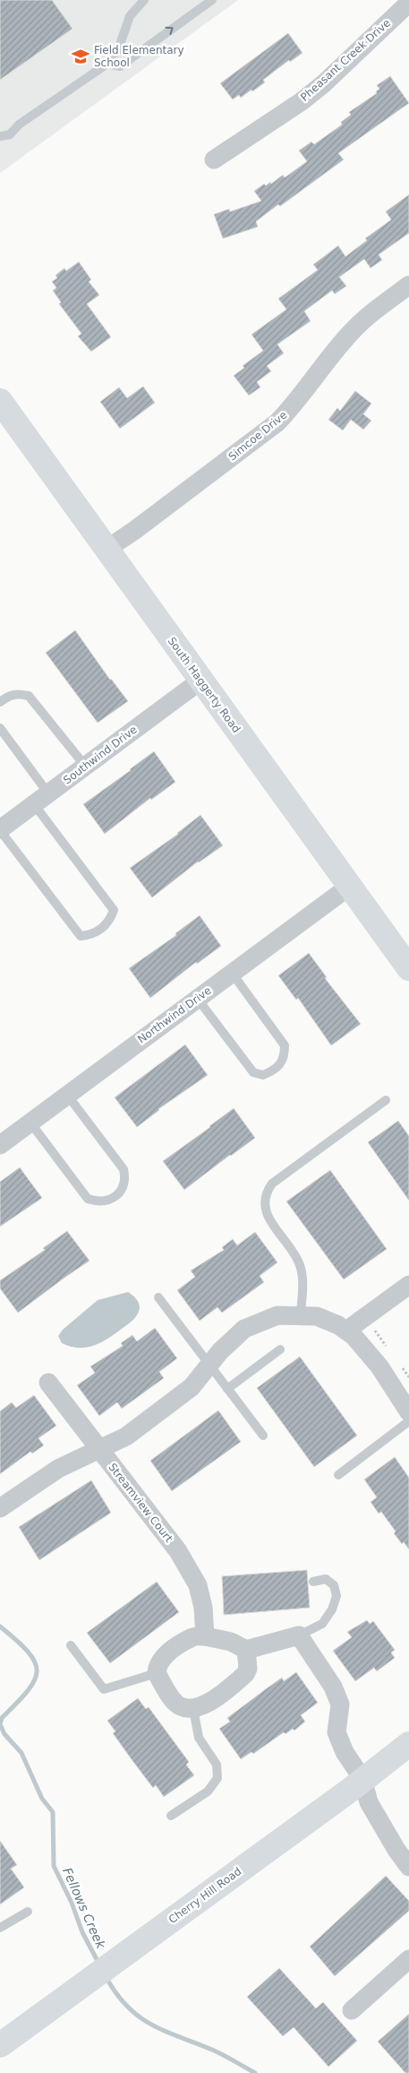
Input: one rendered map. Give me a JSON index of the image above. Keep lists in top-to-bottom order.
{
  "streets": {
    "main road": ["South Haggerty Road", "Cherry Hill Road"],
    "street": [
      "Pheasant Creek Drive",
      "Simcoe Drive",
      "Southwind Drive",
      "Northwind Drive",
      "Streamview Court"
    ]
  },
  "crossings": [
    ["Simcoe Drive", "South Haggerty Road"],
    ["South Haggerty Road", "Southwind Drive"],
    ["South Haggerty Road", "Northwind Drive"]
  ],
  "water": ["Fellows Creek"],
  "places": {
    "school or university": ["Field Elementary School"]
  }
}
